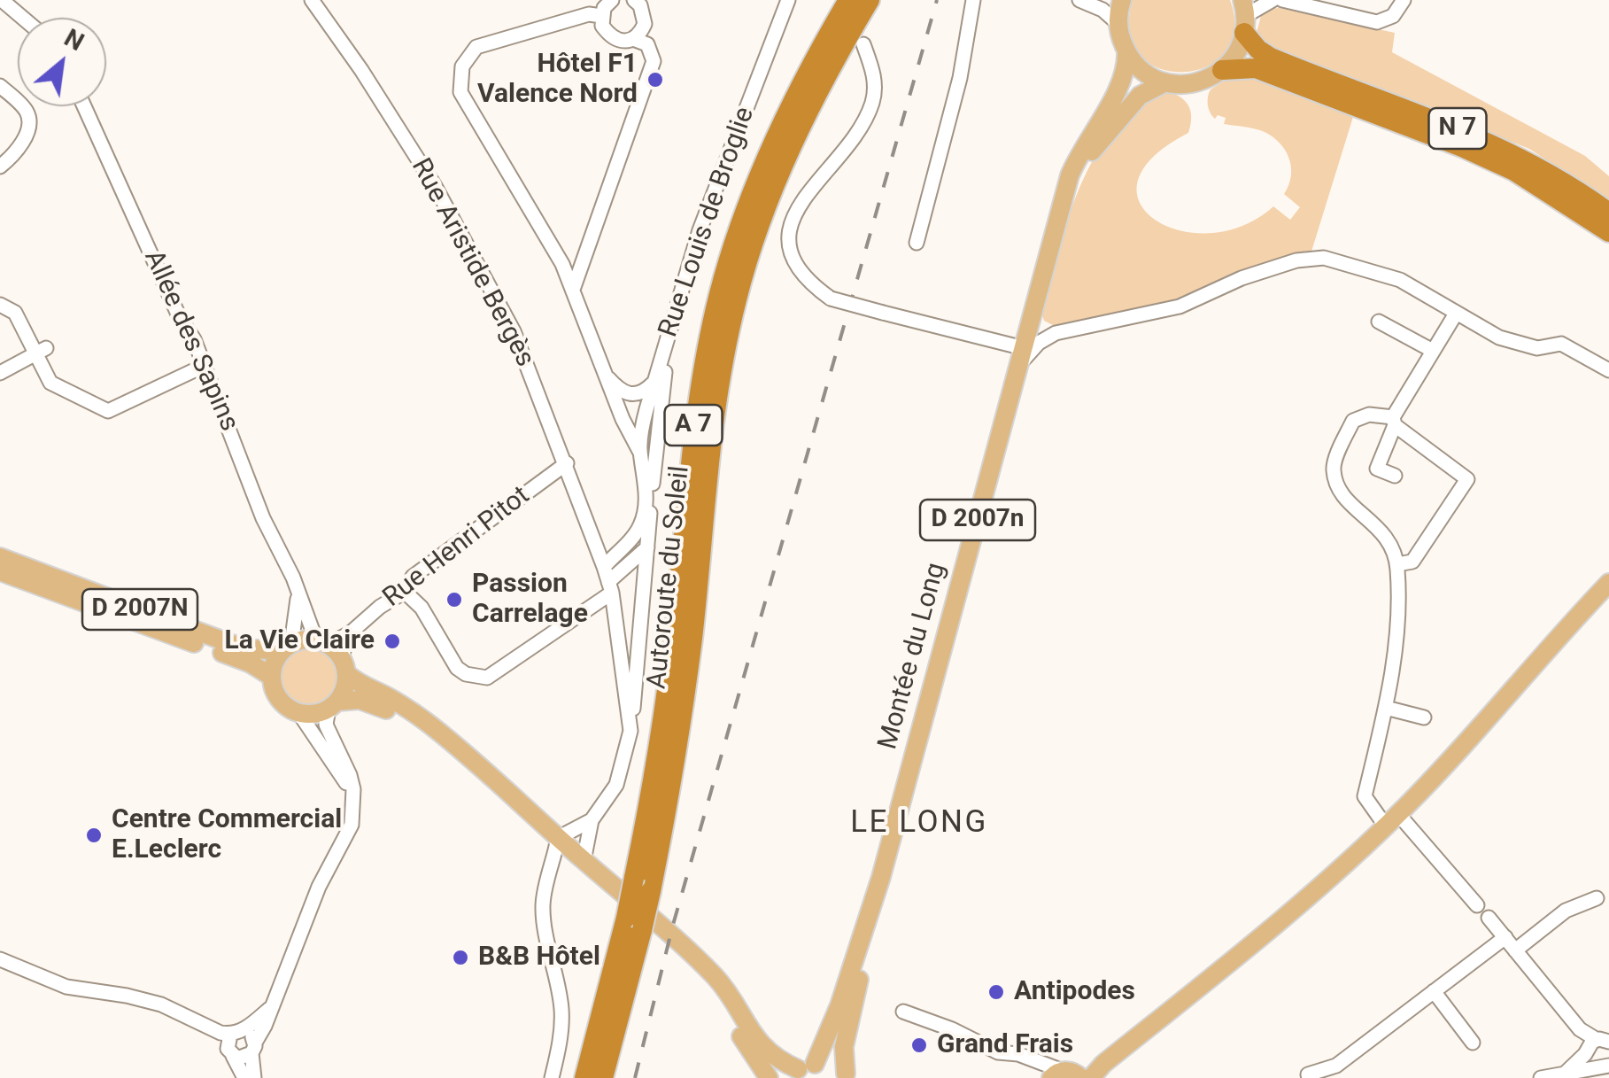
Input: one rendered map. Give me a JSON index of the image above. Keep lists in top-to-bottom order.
{
  "streets": {
    "highway": ["N 7", "A 7", "Autoroute du Soleil"],
    "main road": ["D 2007n", "D 2007N", "Montée du Long"],
    "street": [
      "Rue Louis de Broglie",
      "Rue Aristide Bergès",
      "Allée des Sapins",
      "Rue Henri Pitot"
    ]
  },
  "crossings": [
    ["Rue Aristide Bergès", "Rue Henri Pitot"],
    ["Allée des Sapins", "Rue Henri Pitot"],
    ["Allée des Sapins", "D 2007N"],
    ["Rue Henri Pitot", "D 2007N"]
  ],
  "districts": ["LE LONG"],
  "places": [
    "Hôtel F1 Valence Nord",
    "Passion Carrelage",
    "La Vie Claire",
    "Centre Commercial E.Leclerc",
    "B&B Hôtel",
    "Antipodes",
    "Grand Frais"
  ],
  "north": "top right"
}
